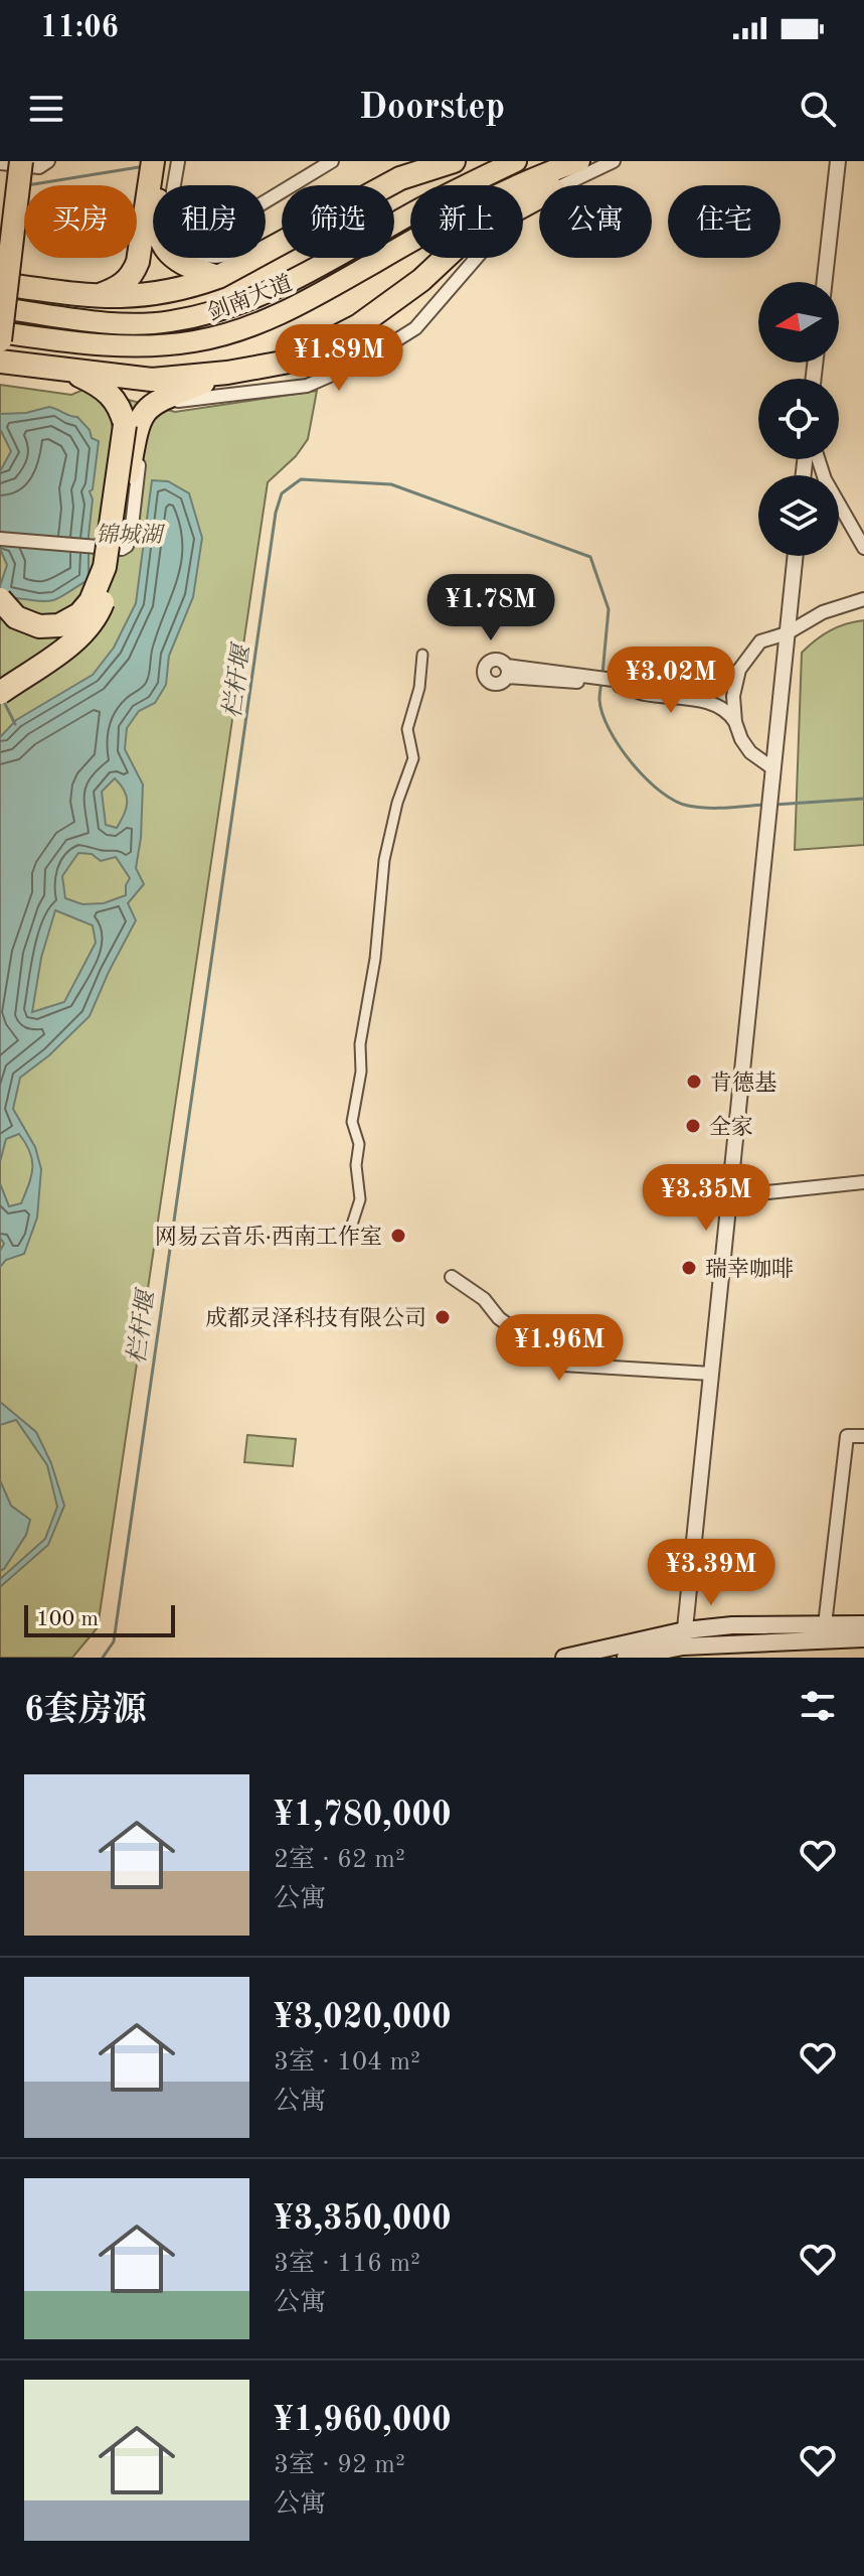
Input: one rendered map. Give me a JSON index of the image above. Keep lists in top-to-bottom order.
{
  "streets": {
    "highway": ["剑南大道"]
  },
  "water": ["栏杆堰"],
  "parks": ["锦城湖"],
  "places": [
    "肯德基",
    "全家",
    "网易云音乐·西南工作室",
    "瑞幸咖啡",
    "成都灵泽科技有限公司"
  ],
  "scale_bar": "100 m",
  "north": "left",
  "page": {
    "status": "11:06",
    "header": "Doorstep",
    "chip": [
      "买房",
      "租房",
      "筛选",
      "新上",
      "公寓",
      "住宅"
    ],
    "price": [
      "¥1.89M",
      "¥1.78M",
      "¥3.02M",
      "¥3.35M",
      "¥1.96M",
      "¥3.39M"
    ],
    "scale": "100 m",
    "heading": "6套房源",
    "list": [
      {
        "name": "¥1,780,000",
        "note": "2室 · 62 m² · 公寓"
      },
      {
        "name": "¥3,020,000",
        "note": "3室 · 104 m² · 公寓"
      },
      {
        "name": "¥3,350,000",
        "note": "3室 · 116 m² · 公寓"
      },
      {
        "name": "¥1,960,000",
        "note": "3室 · 92 m² · 公寓"
      }
    ]
  }
}
